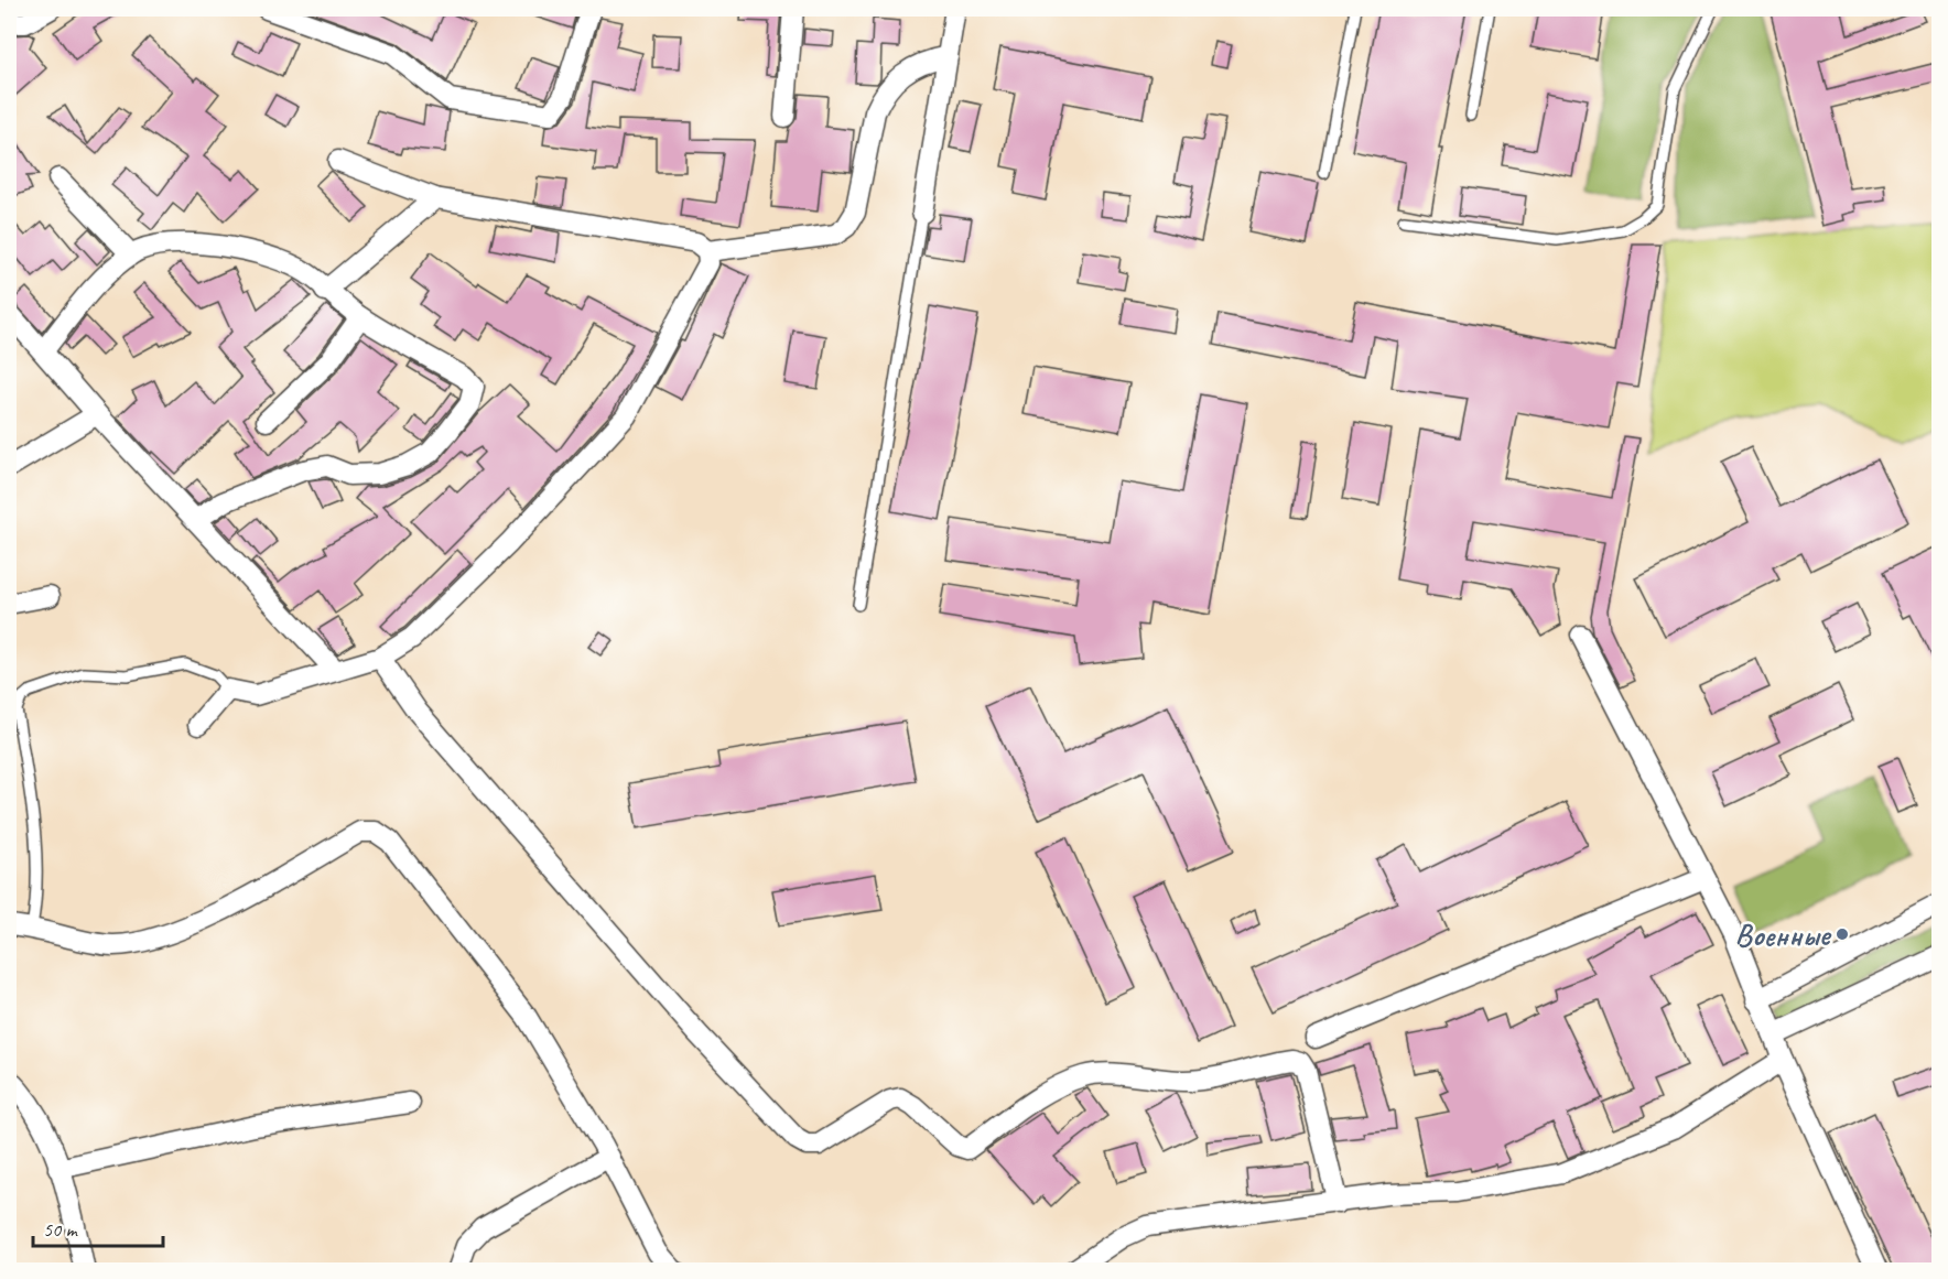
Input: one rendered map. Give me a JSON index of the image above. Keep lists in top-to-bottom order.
{
  "places": ["Военные"],
  "scale_bar": "50 m"
}
